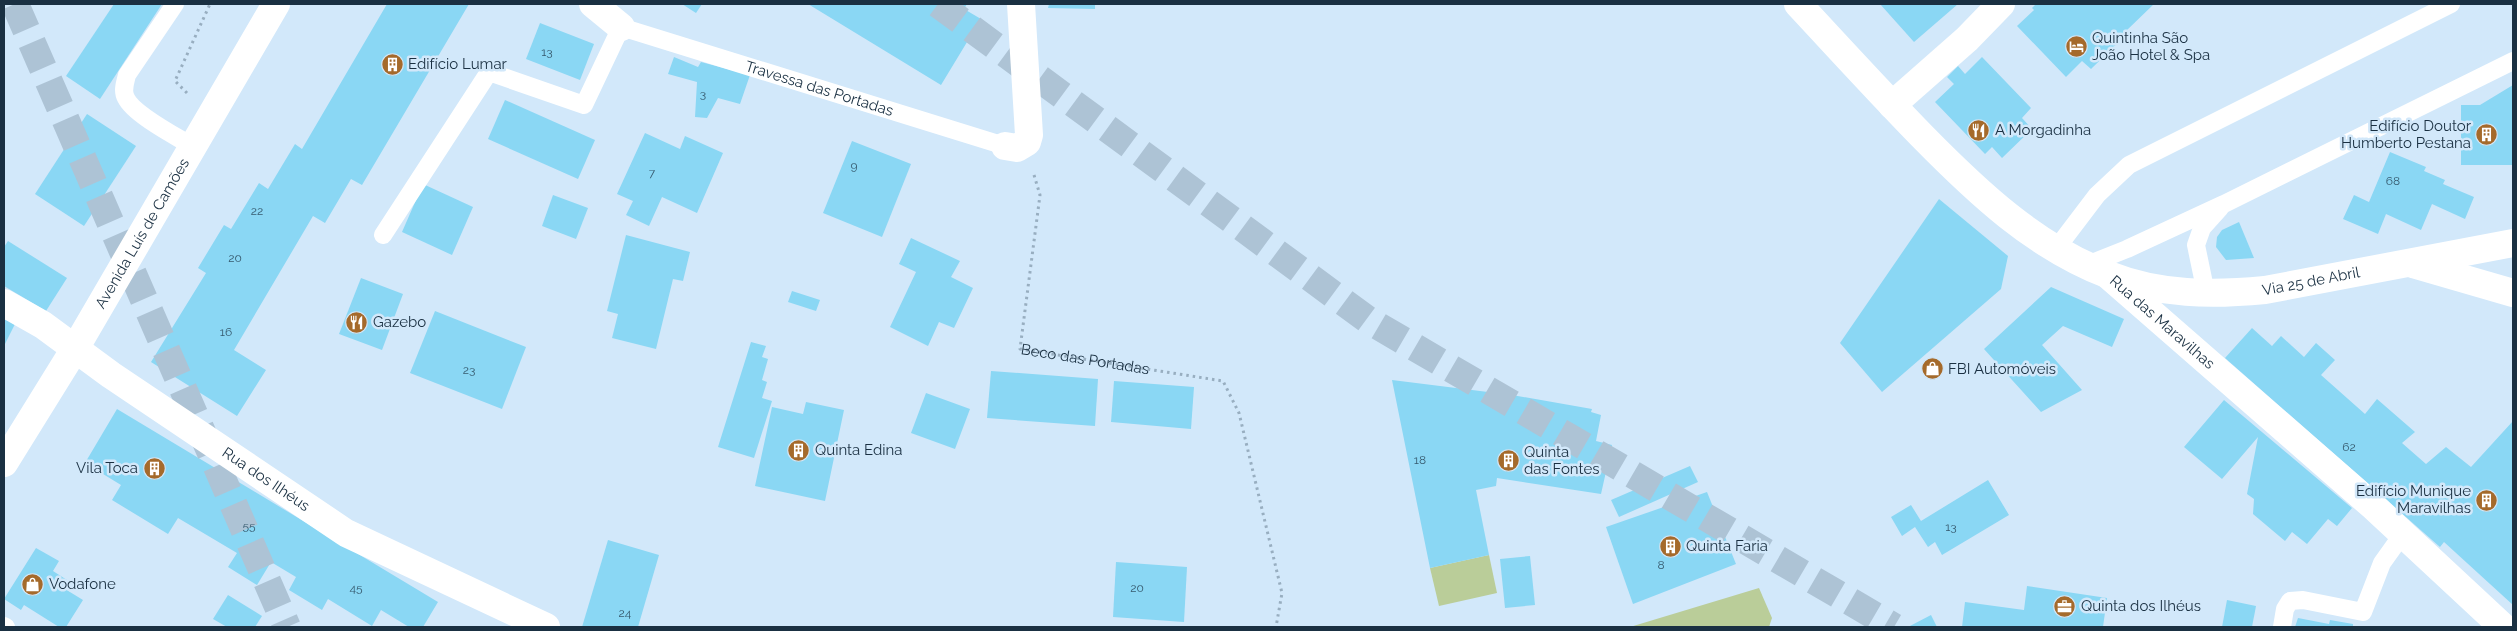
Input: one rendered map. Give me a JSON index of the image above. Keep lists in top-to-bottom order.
{
  "streets": {
    "street": [
      "Travessa das Portadas",
      "Avenida Luís de Camões",
      "Via 25 de Abril",
      "Rua das Maravilhas",
      "Rua dos Ilhéus"
    ],
    "path": ["Beco das Portadas"]
  },
  "crossings": [
    ["Travessa das Portadas", "Beco das Portadas"],
    ["Avenida Luís de Camões", "Rua dos Ilhéus"],
    ["Via 25 de Abril", "Rua das Maravilhas"]
  ],
  "places": {
    "hotel": ["Quintinha São João Hotel & Spa"],
    "building": [
      "Edifício Lumar",
      "Edifício Doutor Humberto Pestana",
      "Quinta Edina",
      "Quinta das Fontes",
      "Vila Toca",
      "Edifício Munique Maravilhas",
      "Quinta Faria"
    ],
    "restaurant": ["A Morgadinha", "Gazebo"],
    "shop": ["FBI Automóveis", "Vodafone"],
    "office": ["Quinta dos Ilhéus"]
  },
  "house_numbers": [
    "13",
    "3",
    "9",
    "7",
    "68",
    "22",
    "20",
    "16",
    "23",
    "62",
    "18",
    "55",
    "13",
    "8",
    "45",
    "20",
    "24"
  ]
}
